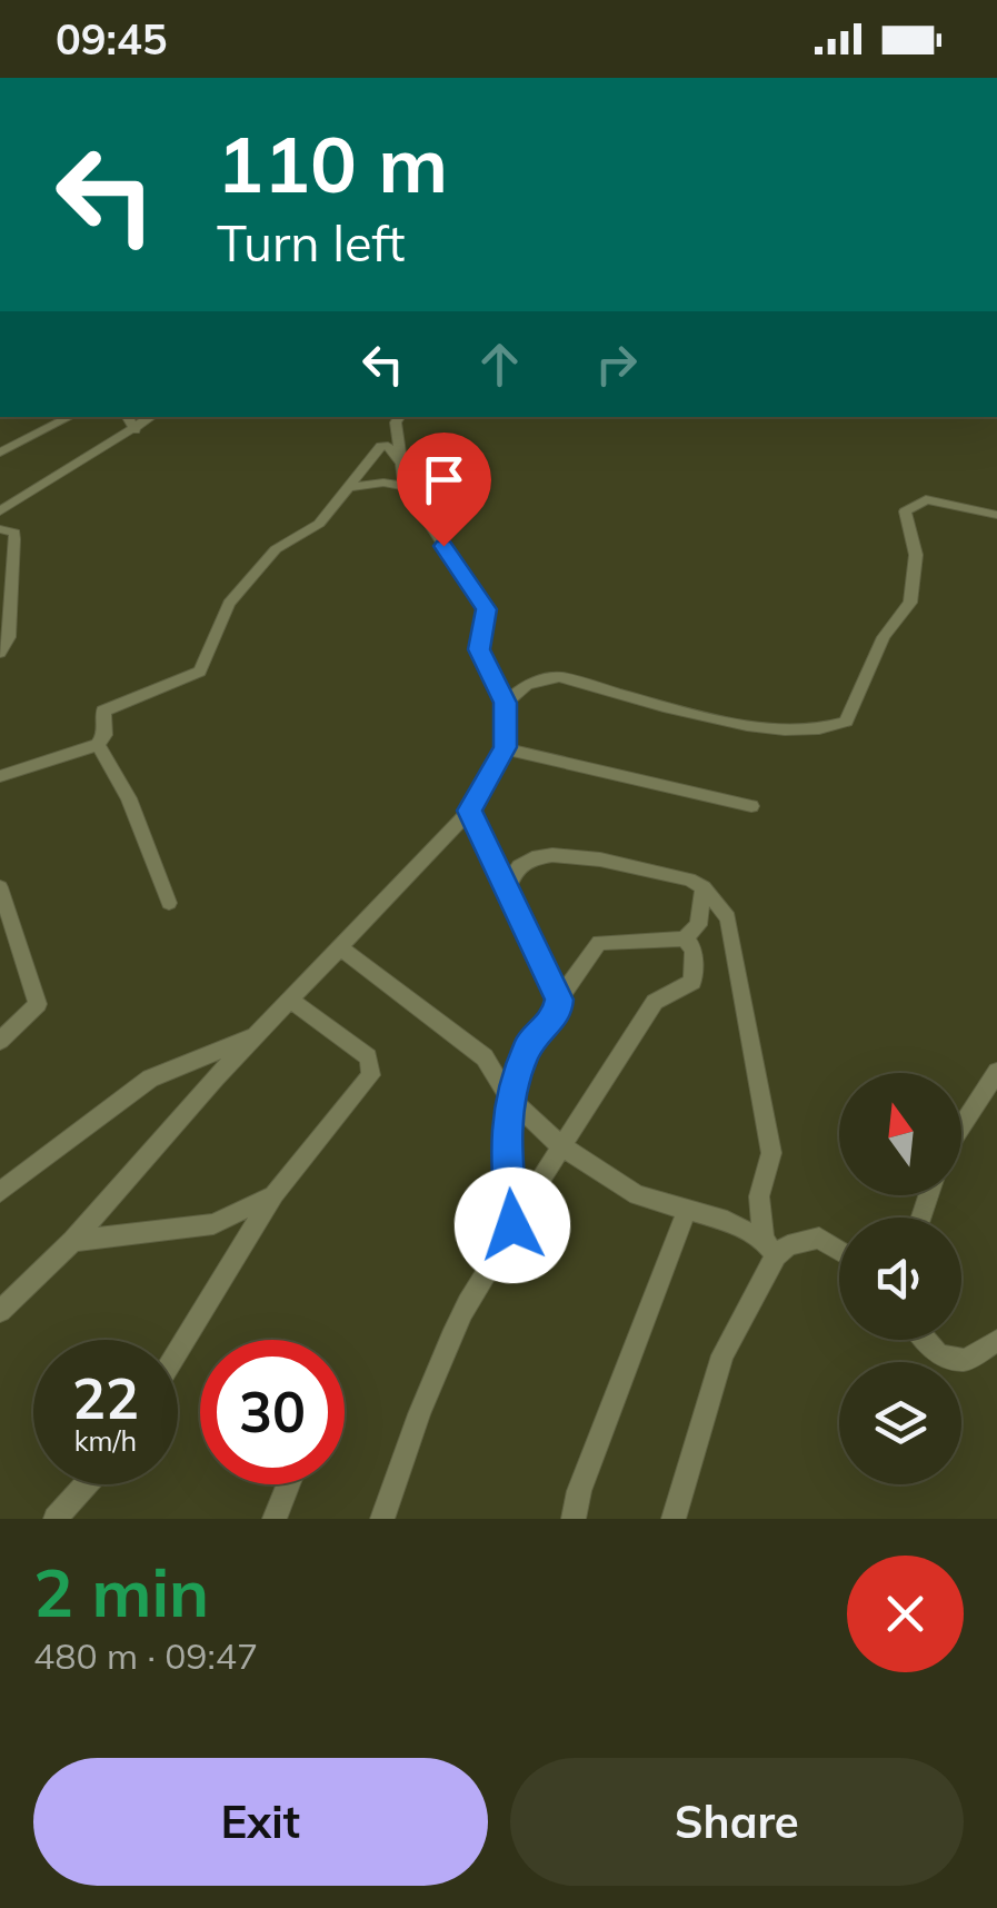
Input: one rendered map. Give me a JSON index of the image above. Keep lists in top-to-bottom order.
{
  "north": "top",
  "page": {
    "status": "09:45",
    "turn": ["110 m", "Turn left"],
    "speed": "22 km/h",
    "limit": "30",
    "heading": ["2 min", "480 m · 09:47"],
    "buttons": ["Exit", "Share"]
  }
}
